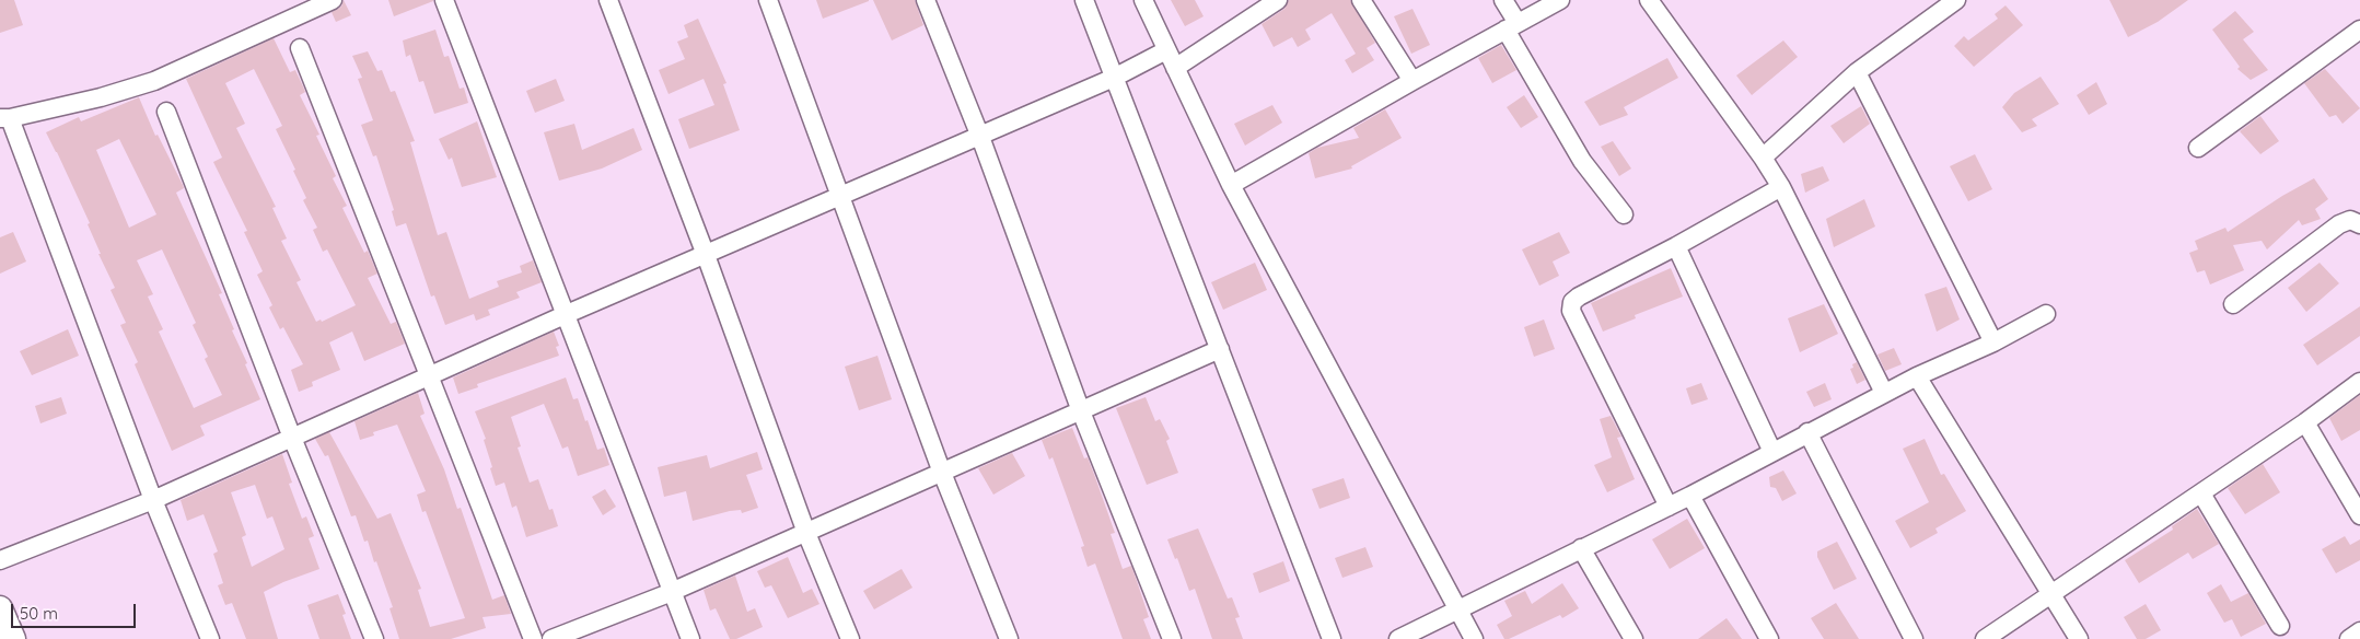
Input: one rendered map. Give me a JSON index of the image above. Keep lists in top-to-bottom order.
{
  "scale_bar": "50 m"
}
